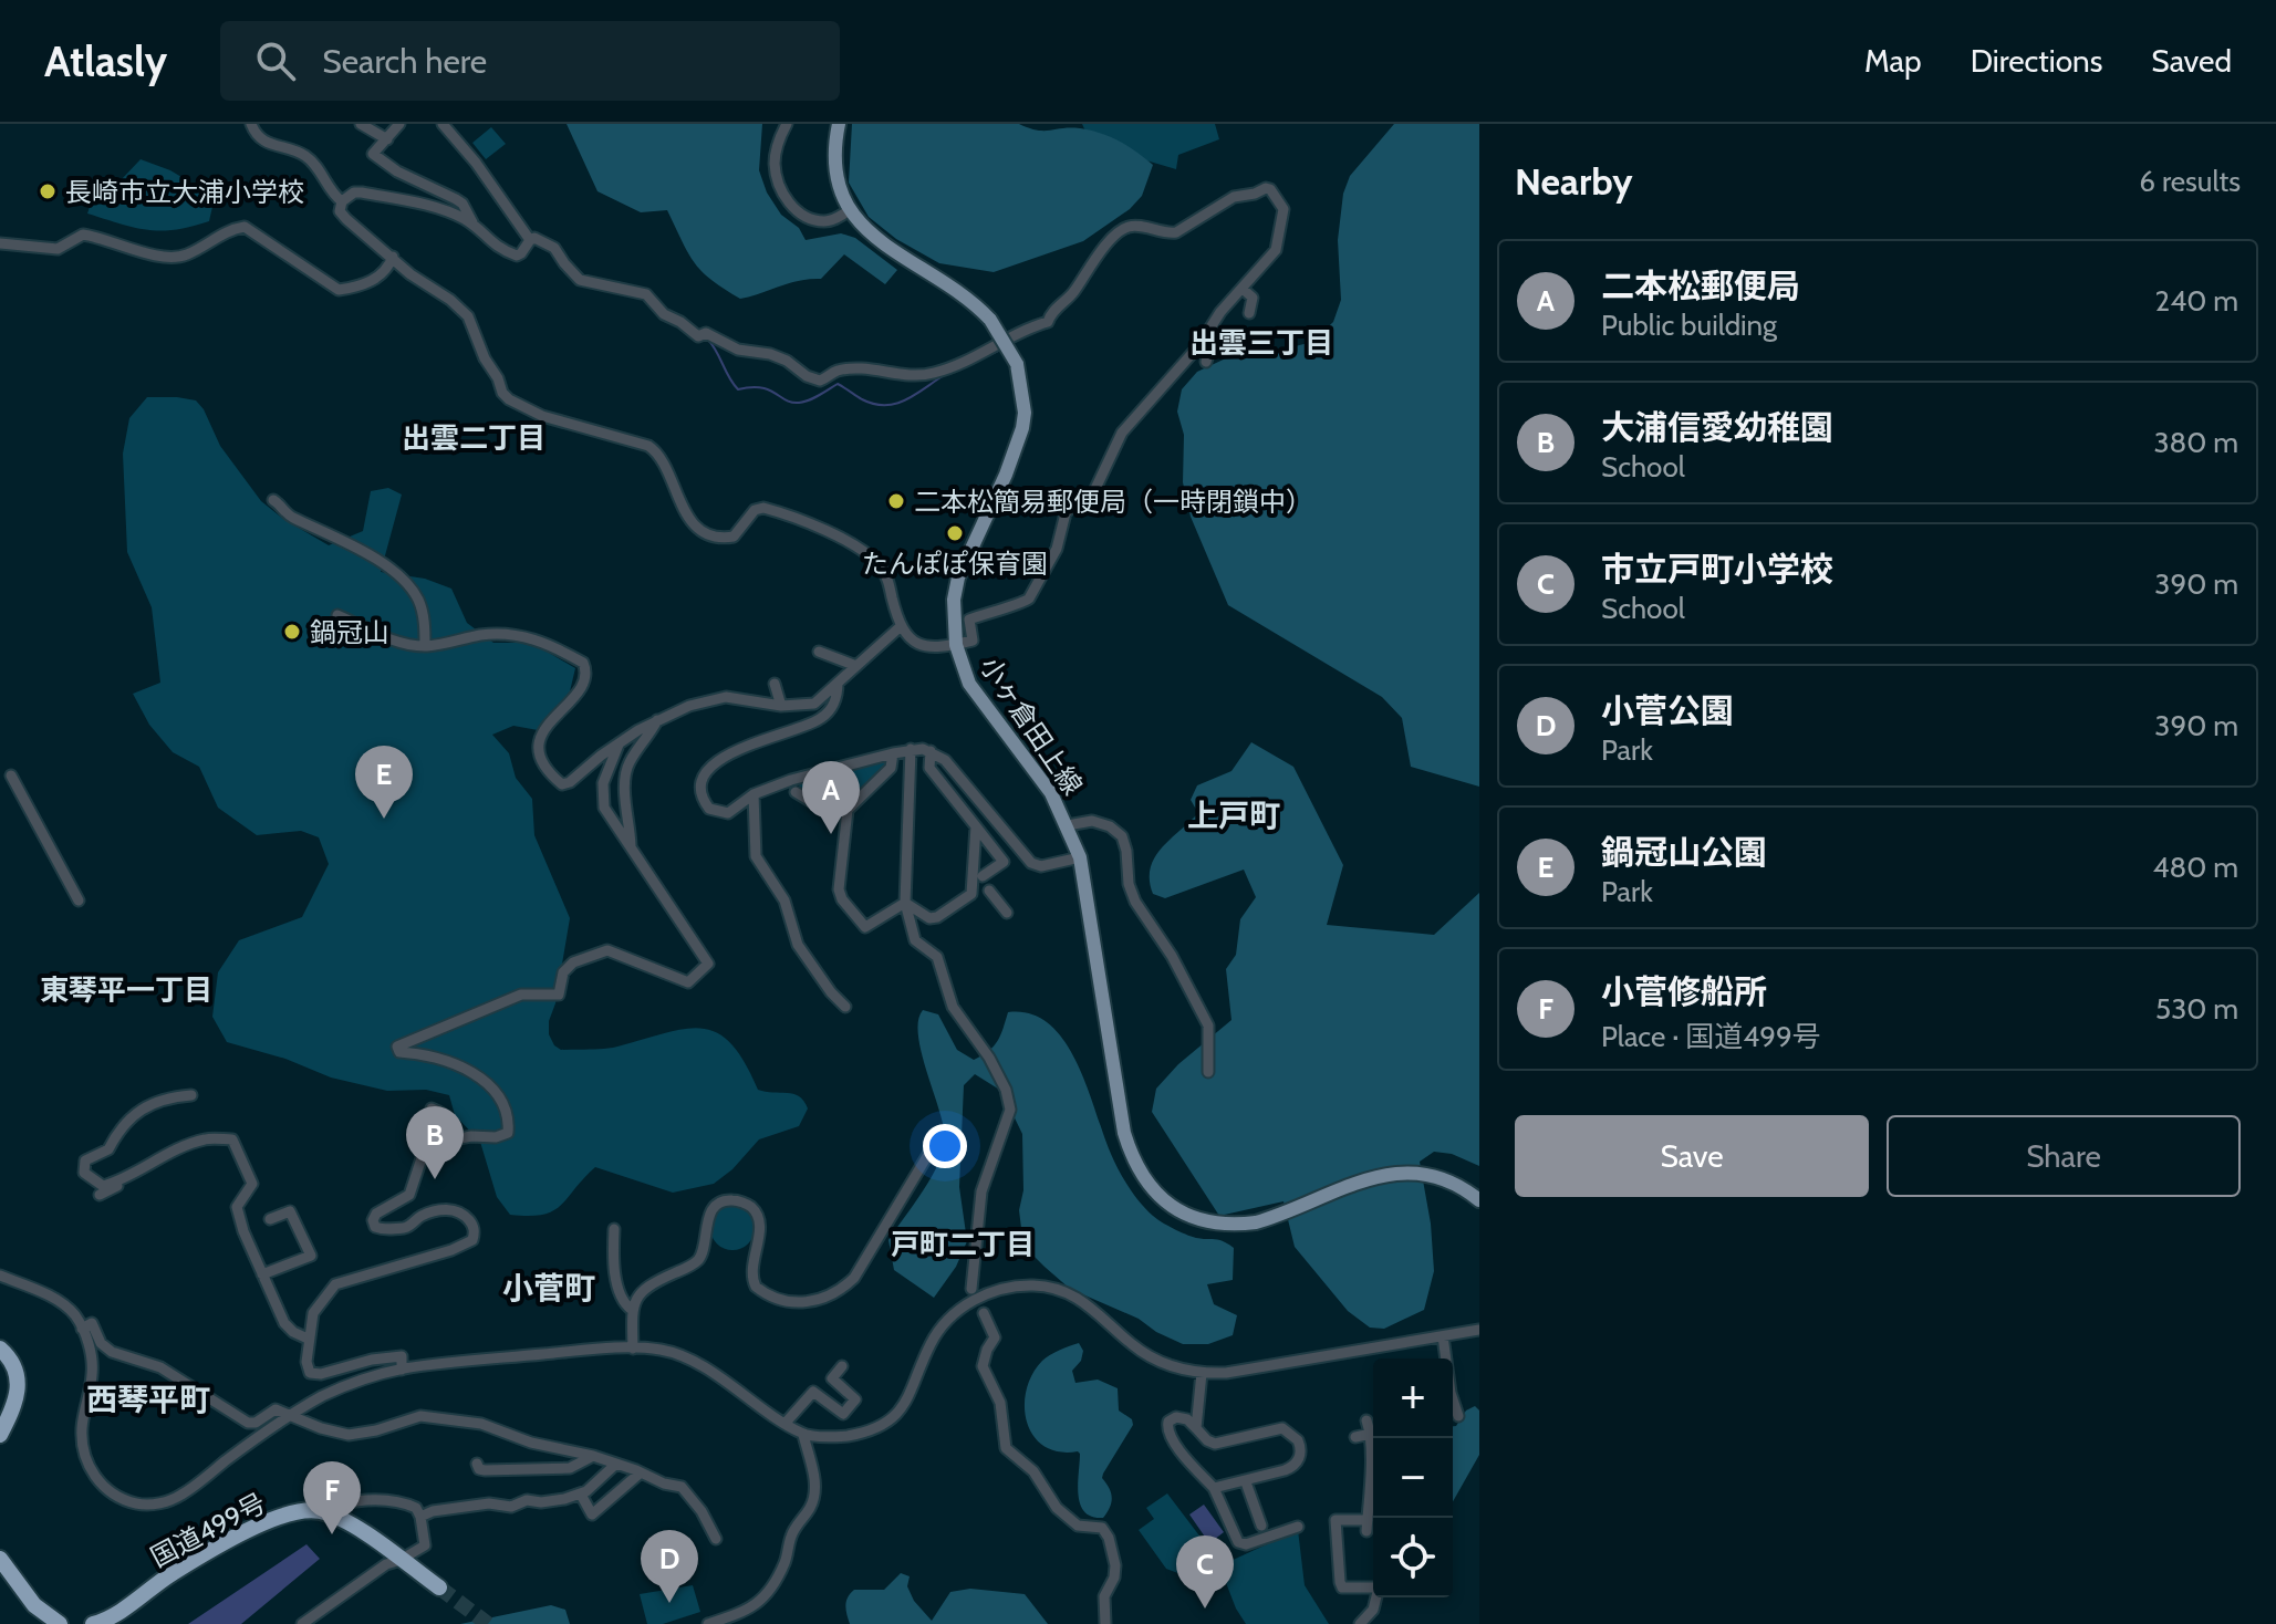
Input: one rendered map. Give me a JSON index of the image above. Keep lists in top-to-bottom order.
{
  "streets": {
    "highway": ["国道499号"],
    "main road": ["小ヶ倉田上線"]
  },
  "districts": [
    "出雲三丁目",
    "出雲二丁目",
    "上戸町",
    "東琴平一丁目",
    "戸町二丁目",
    "小菅町",
    "西琴平町"
  ],
  "places": [
    "長崎市立大浦小学校",
    "二本松簡易郵便局（一時閉鎖中）",
    "たんぽぽ保育園",
    "鍋冠山"
  ],
  "page": {
    "header": "Atlasly",
    "search": "Search here",
    "nav": ["Map", "Directions", "Saved"],
    "heading": ["Nearby", "6 results"],
    "list": [
      {
        "mark": "A",
        "name": "二本松郵便局",
        "note": "Public building",
        "value": "240 m"
      },
      {
        "mark": "B",
        "name": "大浦信愛幼稚園",
        "note": "School",
        "value": "380 m"
      },
      {
        "mark": "C",
        "name": "市立戸町小学校",
        "note": "School",
        "value": "390 m"
      },
      {
        "mark": "D",
        "name": "小菅公園",
        "note": "Park",
        "value": "390 m"
      },
      {
        "mark": "E",
        "name": "鍋冠山公園",
        "note": "Park",
        "value": "480 m"
      },
      {
        "mark": "F",
        "name": "小菅修船所",
        "note": "Place · 国道499号",
        "value": "530 m"
      }
    ],
    "pins": [
      "E",
      "A",
      "B",
      "F",
      "D",
      "C"
    ],
    "buttons": ["Save", "Share"],
    "map_buttons": ["+", "−"]
  }
}
